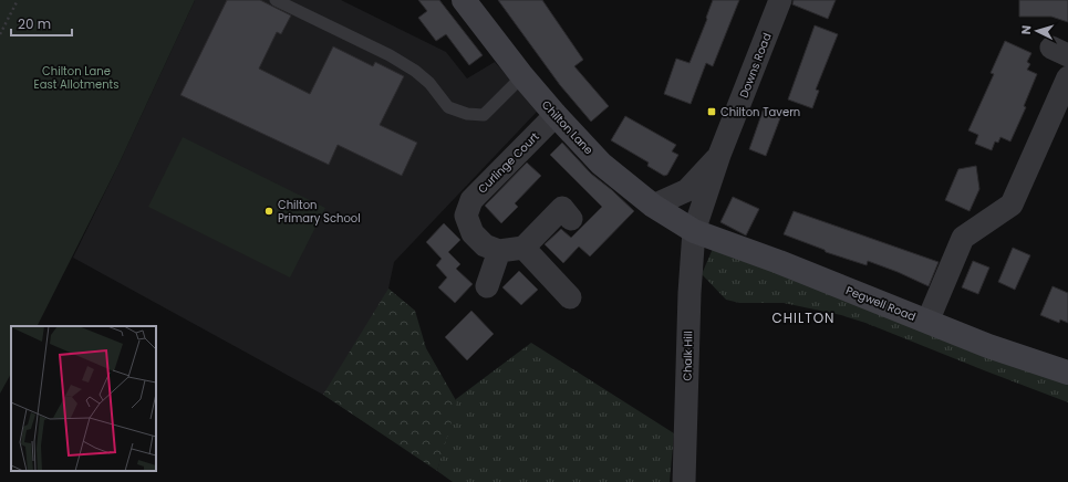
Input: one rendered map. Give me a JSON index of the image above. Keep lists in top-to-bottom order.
{
  "streets": {
    "street": [
      "Downs Road",
      "Chilton Lane",
      "Curlinge Court",
      "Pegwell Road",
      "Chalk Hill"
    ]
  },
  "crossings": [
    ["Downs Road", "Chilton Lane"],
    ["Downs Road", "Pegwell Road"],
    ["Downs Road", "Chalk Hill"],
    ["Chilton Lane", "Curlinge Court"],
    ["Chilton Lane", "Pegwell Road"],
    ["Chilton Lane", "Chalk Hill"],
    ["Pegwell Road", "Chalk Hill"]
  ],
  "districts": ["CHILTON"],
  "parks": ["Chilton Lane East Allotments"],
  "places": {
    "transit": ["Chilton Tavern"],
    "other": ["Chilton Primary School"]
  },
  "scale_bar": "20 m",
  "north": "left"
}
